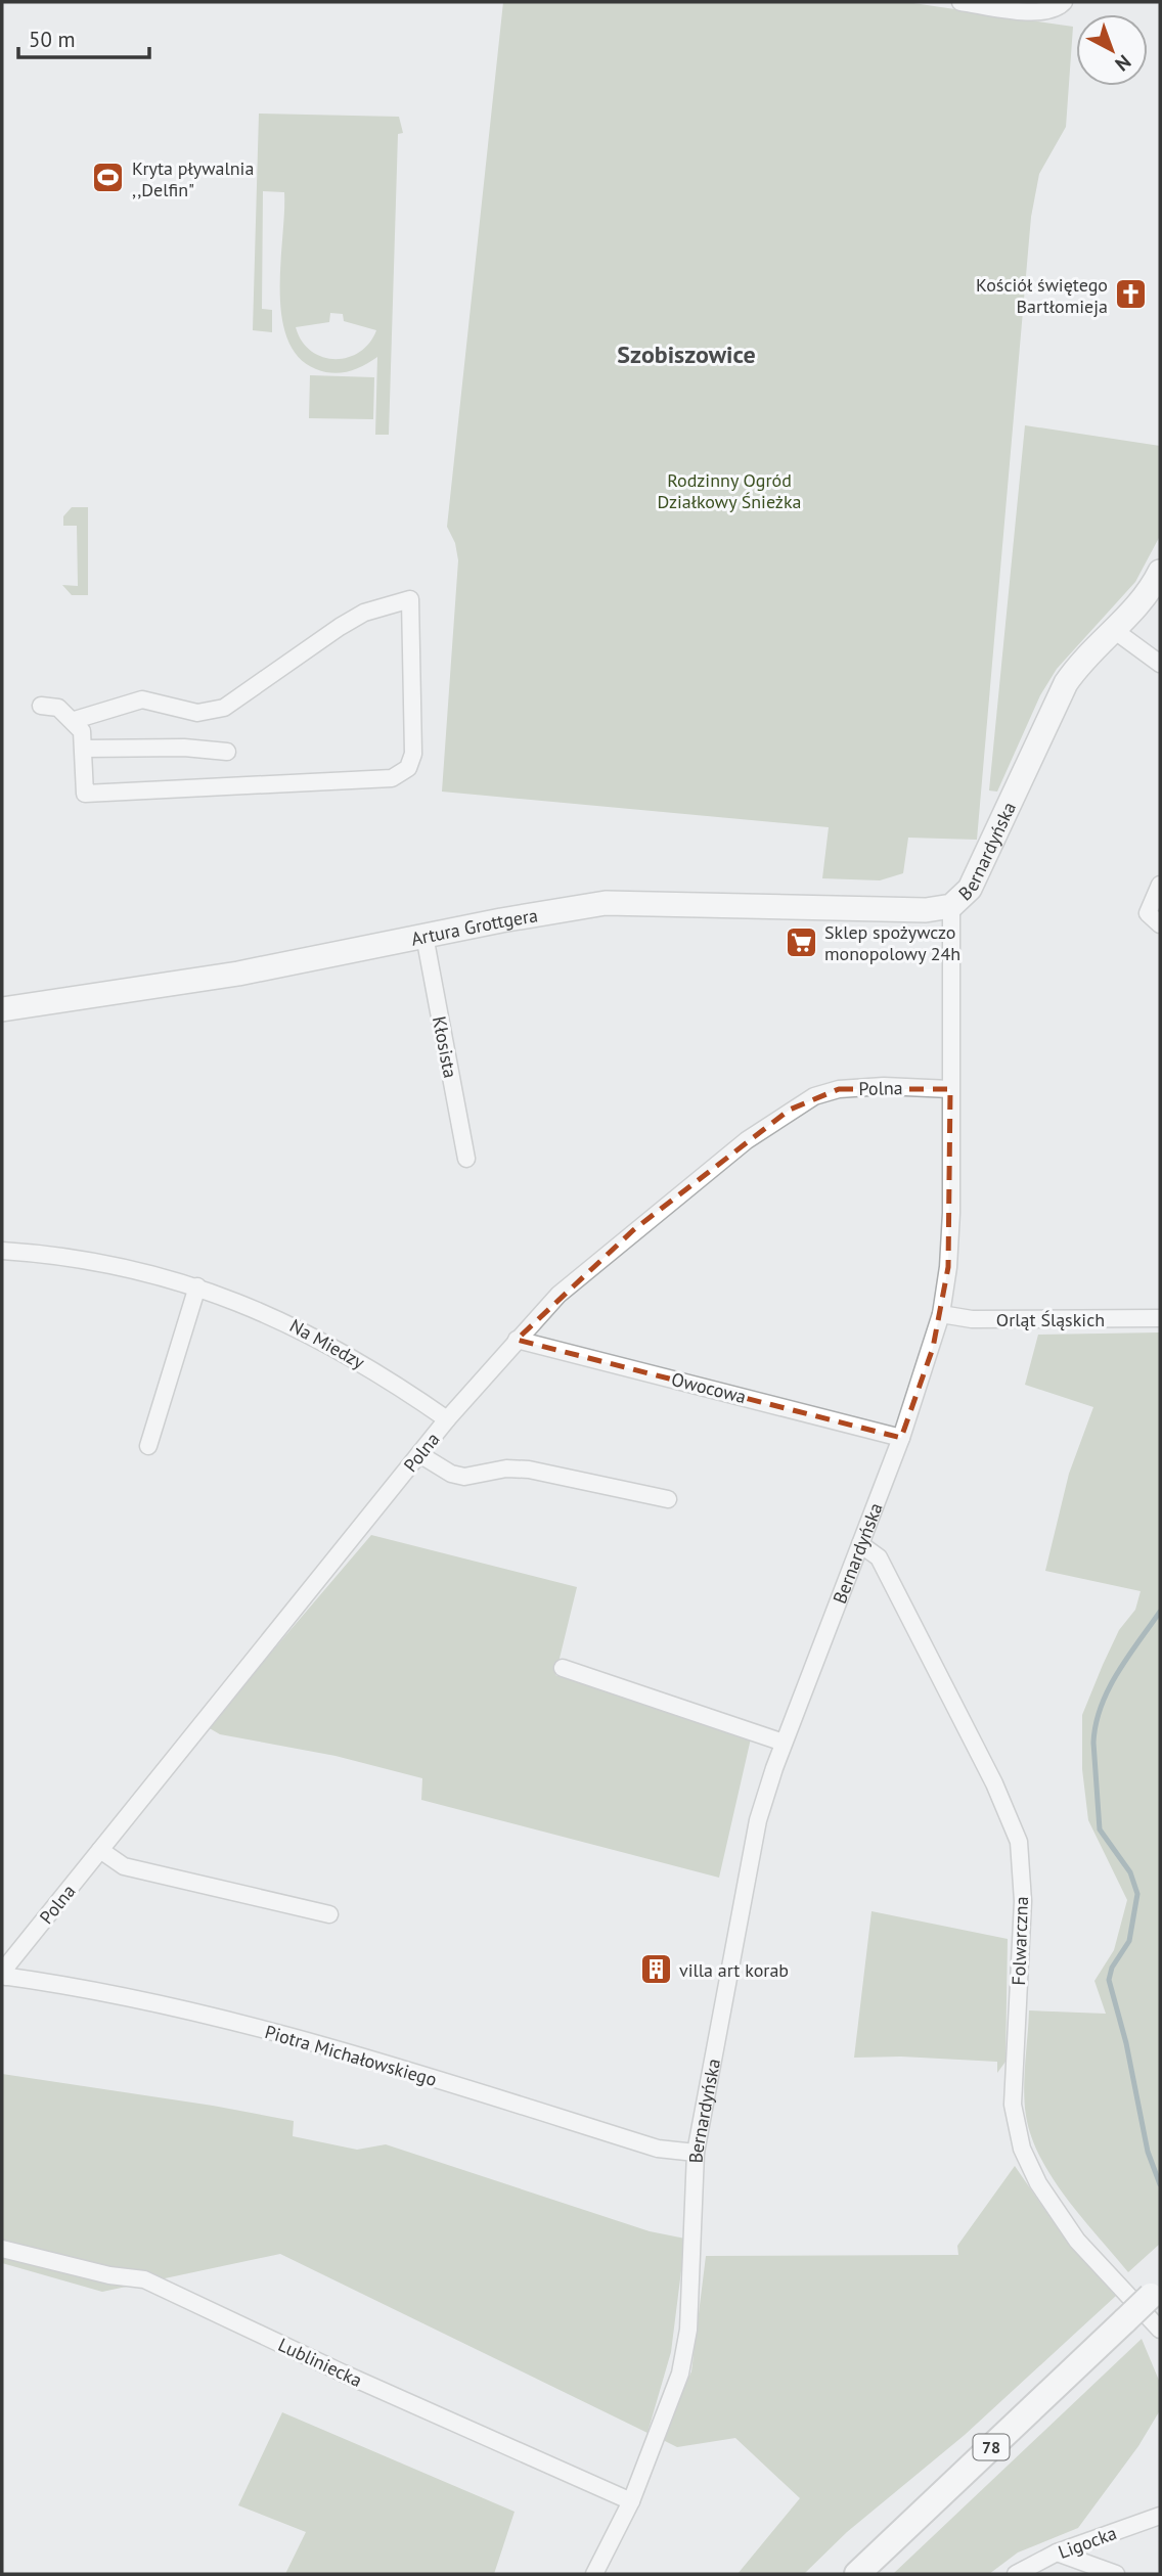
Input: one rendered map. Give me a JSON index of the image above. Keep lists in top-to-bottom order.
{
  "streets": {
    "main road": ["78"],
    "street": [
      "Bernardyńska",
      "Artura Grottgera",
      "Kłosista",
      "Polna",
      "Orląt Śląskich",
      "Na Miedzy",
      "Owocowa",
      "Folwarczna",
      "Piotra Michałowskiego",
      "Lubliniecka",
      "Ligocka"
    ]
  },
  "crossings": [
    ["Bernardyńska", "Artura Grottgera"],
    ["Bernardyńska", "Polna"],
    ["Bernardyńska", "Orląt Śląskich"],
    ["Bernardyńska", "Owocowa"],
    ["Bernardyńska", "Folwarczna"],
    ["Bernardyńska", "Piotra Michałowskiego"],
    ["Bernardyńska", "Lubliniecka"],
    ["Artura Grottgera", "Kłosista"],
    ["Polna", "Na Miedzy"],
    ["Polna", "Owocowa"],
    ["Polna", "Piotra Michałowskiego"]
  ],
  "districts": ["Szobiszowice"],
  "parks": ["Rodzinny Ogród Działkowy Śnieżka"],
  "places": {
    "sports": ["Kryta pływalnia ,,Delfin\""],
    "church": ["Kościół świętego Bartłomieja"],
    "supermarket": ["Sklep spożywczo monopolowy 24h"],
    "building": ["villa art korab"]
  },
  "scale_bar": "50 m",
  "north": "bottom right"
}
